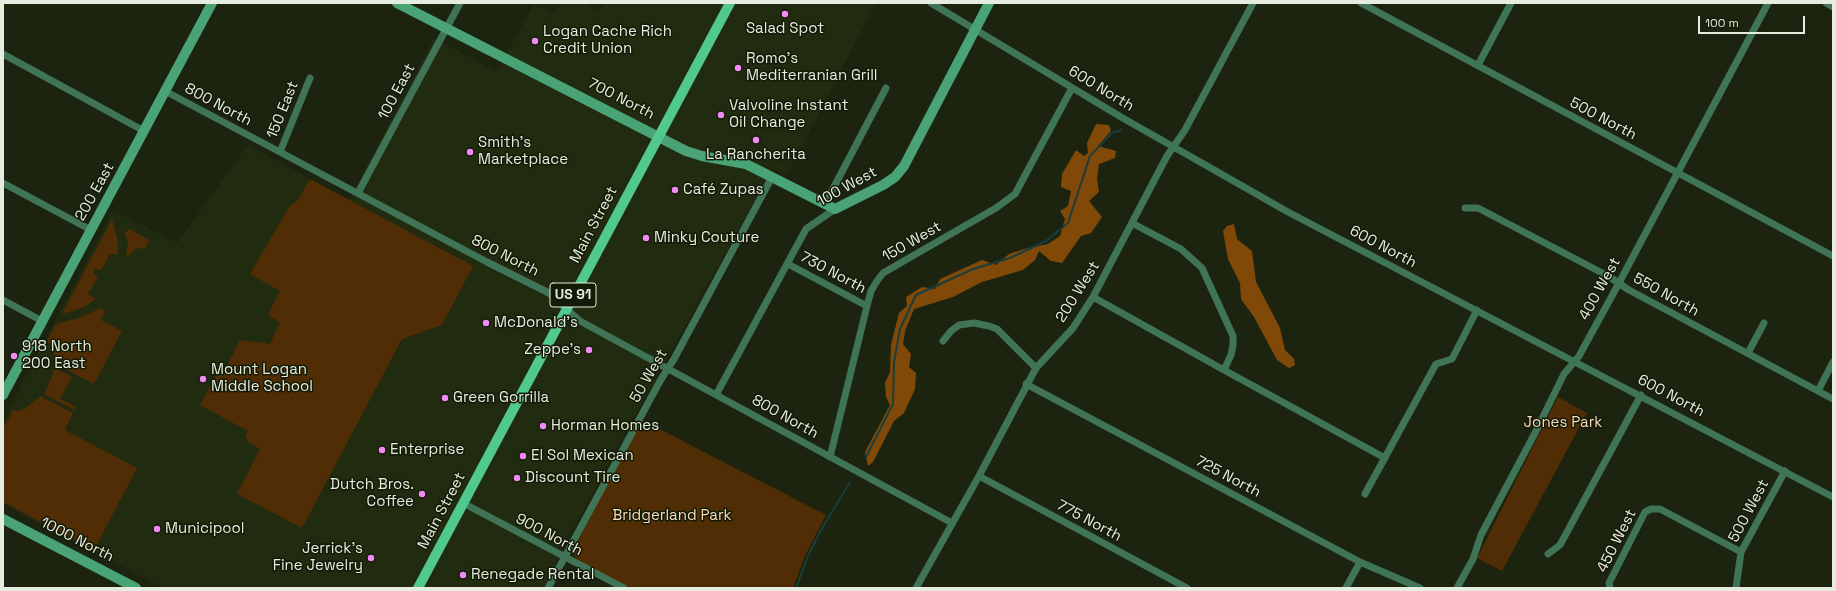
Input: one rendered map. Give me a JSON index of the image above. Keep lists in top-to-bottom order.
{
  "streets": {
    "main road": ["Main Street", "US 91"],
    "street": [
      "600 North",
      "100 East",
      "700 North",
      "800 North",
      "150 East",
      "500 North",
      "100 West",
      "200 East",
      "150 West",
      "730 North",
      "400 West",
      "200 West",
      "550 North",
      "50 West",
      "725 North",
      "500 West",
      "775 North",
      "900 North",
      "1000 North",
      "450 West"
    ]
  },
  "crossings": [
    ["600 North", "100 West"],
    ["600 North", "150 West"],
    ["600 North", "400 West"],
    ["600 North", "200 West"],
    ["600 North", "500 West"],
    ["100 East", "700 North"],
    ["100 East", "800 North"],
    ["700 North", "100 West"],
    ["700 North", "Main Street"],
    ["700 North", "50 West"],
    ["800 North", "150 East"],
    ["800 North", "100 West"],
    ["800 North", "200 East"],
    ["800 North", "Main Street"],
    ["800 North", "150 West"],
    ["800 North", "200 West"],
    ["800 North", "50 West"],
    ["500 North", "400 West"],
    ["100 West", "730 North"],
    ["Main Street", "900 North"],
    ["150 West", "730 North"],
    ["400 West", "550 North"],
    ["200 West", "725 North"],
    ["200 West", "775 North"],
    ["50 West", "900 North"],
    ["500 West", "450 West"]
  ],
  "parks": ["Jones Park", "Bridgerland Park"],
  "places": [
    "Salad Spot",
    "Logan Cache Rich Credit Union",
    "Romo's Mediterranian Grill",
    "Valvoline Instant Oil Change",
    "La Rancherita",
    "Smith's Marketplace",
    "Café Zupas",
    "Minky Couture",
    "McDonald's",
    "Zeppe's",
    "918 North 200 East",
    "Mount Logan Middle School",
    "Green Gorrilla",
    "Horman Homes",
    "Enterprise",
    "El Sol Mexican",
    "Discount Tire",
    "Dutch Bros. Coffee",
    "Municipool",
    "Jerrick's Fine Jewelry",
    "Renegade Rental"
  ],
  "scale_bar": "100 m"
}
